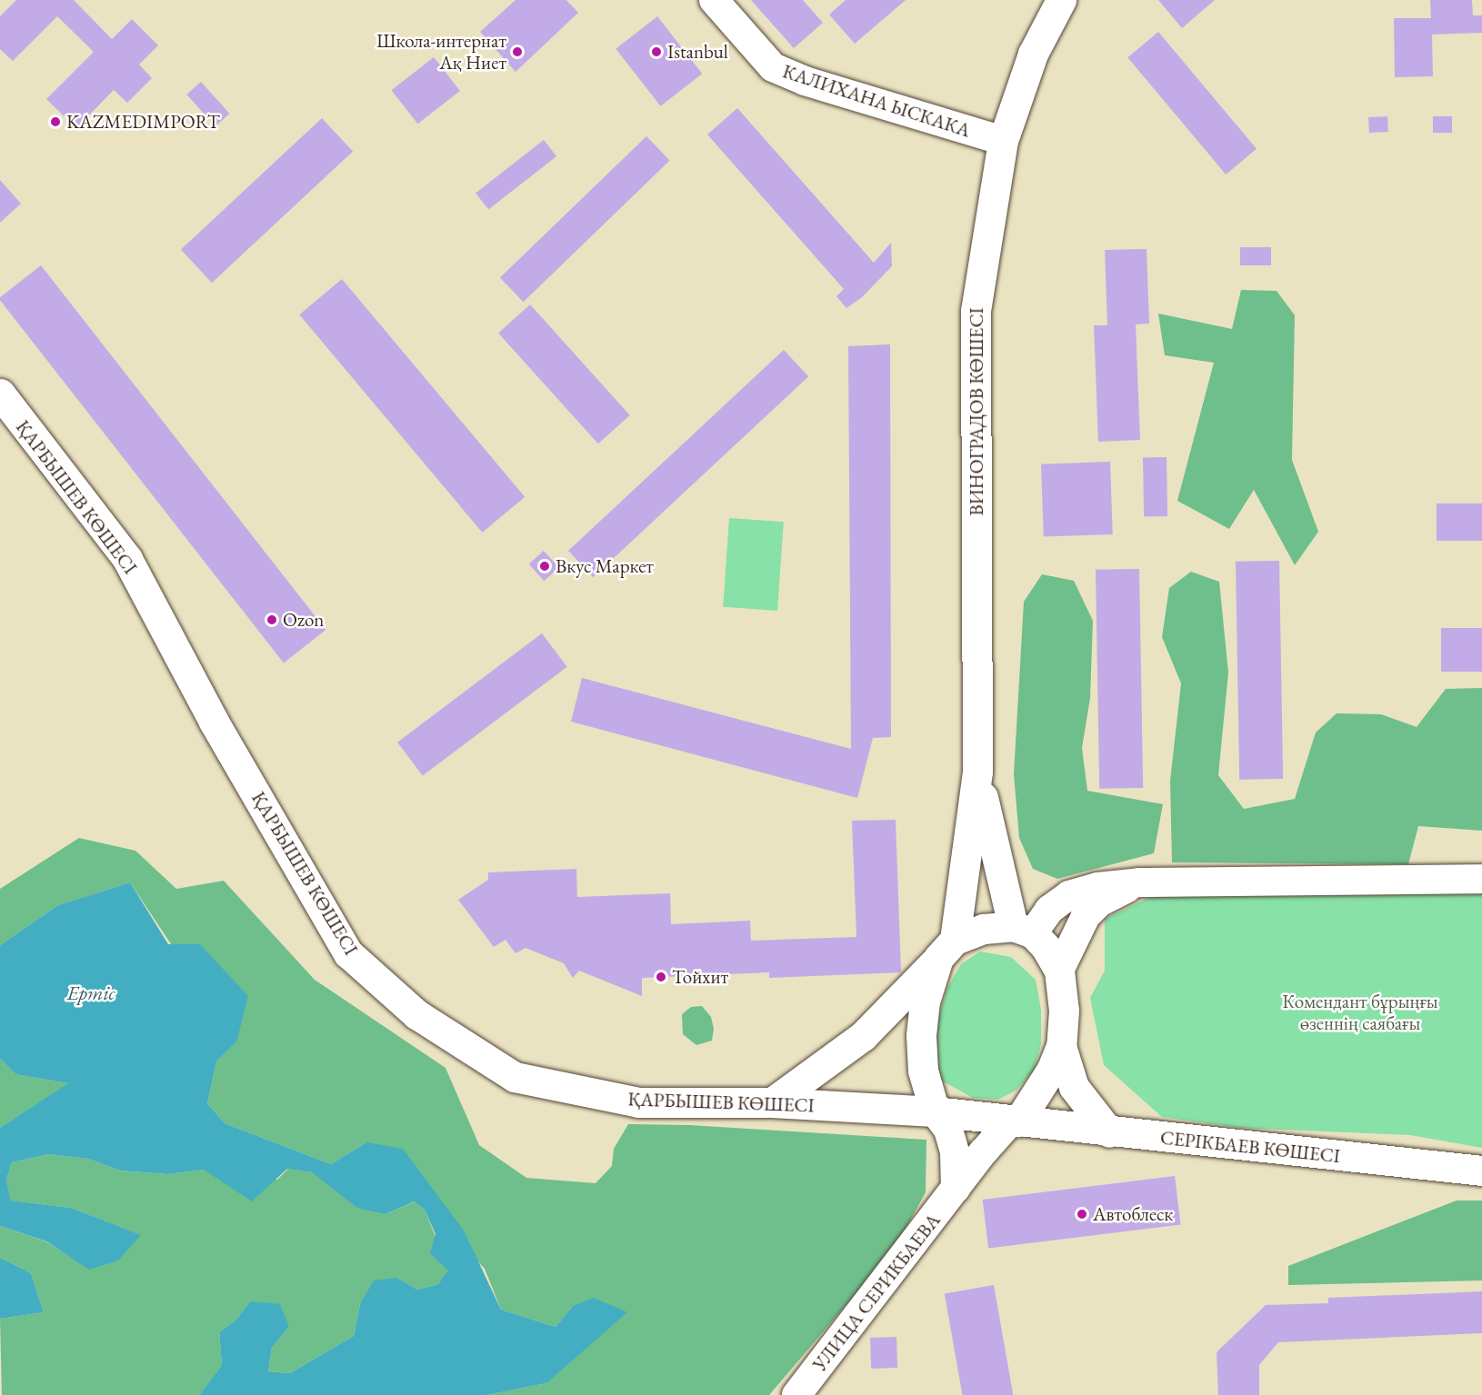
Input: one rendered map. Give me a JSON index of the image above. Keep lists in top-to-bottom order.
{
  "streets": {
    "main road": ["ВИНОГРАДОВ КӨШЕСІ", "ҚАРБЫШЕВ КӨШЕСІ", "СЕРІКБАЕВ КӨШЕСІ"],
    "street": ["КАЛИХАНА ЫСКАКА", "УЛИЦА СЕРИКБАЕВА"]
  },
  "crossings": [
    ["КАЛИХАНА ЫСКАКА", "ВИНОГРАДОВ КӨШЕСІ"],
    ["ҚАРБЫШЕВ КӨШЕСІ", "СЕРІКБАЕВ КӨШЕСІ"],
    ["ҚАРБЫШЕВ КӨШЕСІ", "УЛИЦА СЕРИКБАЕВА"],
    ["СЕРІКБАЕВ КӨШЕСІ", "УЛИЦА СЕРИКБАЕВА"]
  ],
  "water": ["Ертіс"],
  "parks": ["Комендант бұрыңғы өзеннің саябағы"],
  "places": [
    "Школа-интернат Ақ Ниет",
    "Istanbul",
    "KAZMEDIMPORT",
    "Вкус Маркет",
    "Ozon",
    "Тойхит",
    "Автоблеск"
  ]
}
